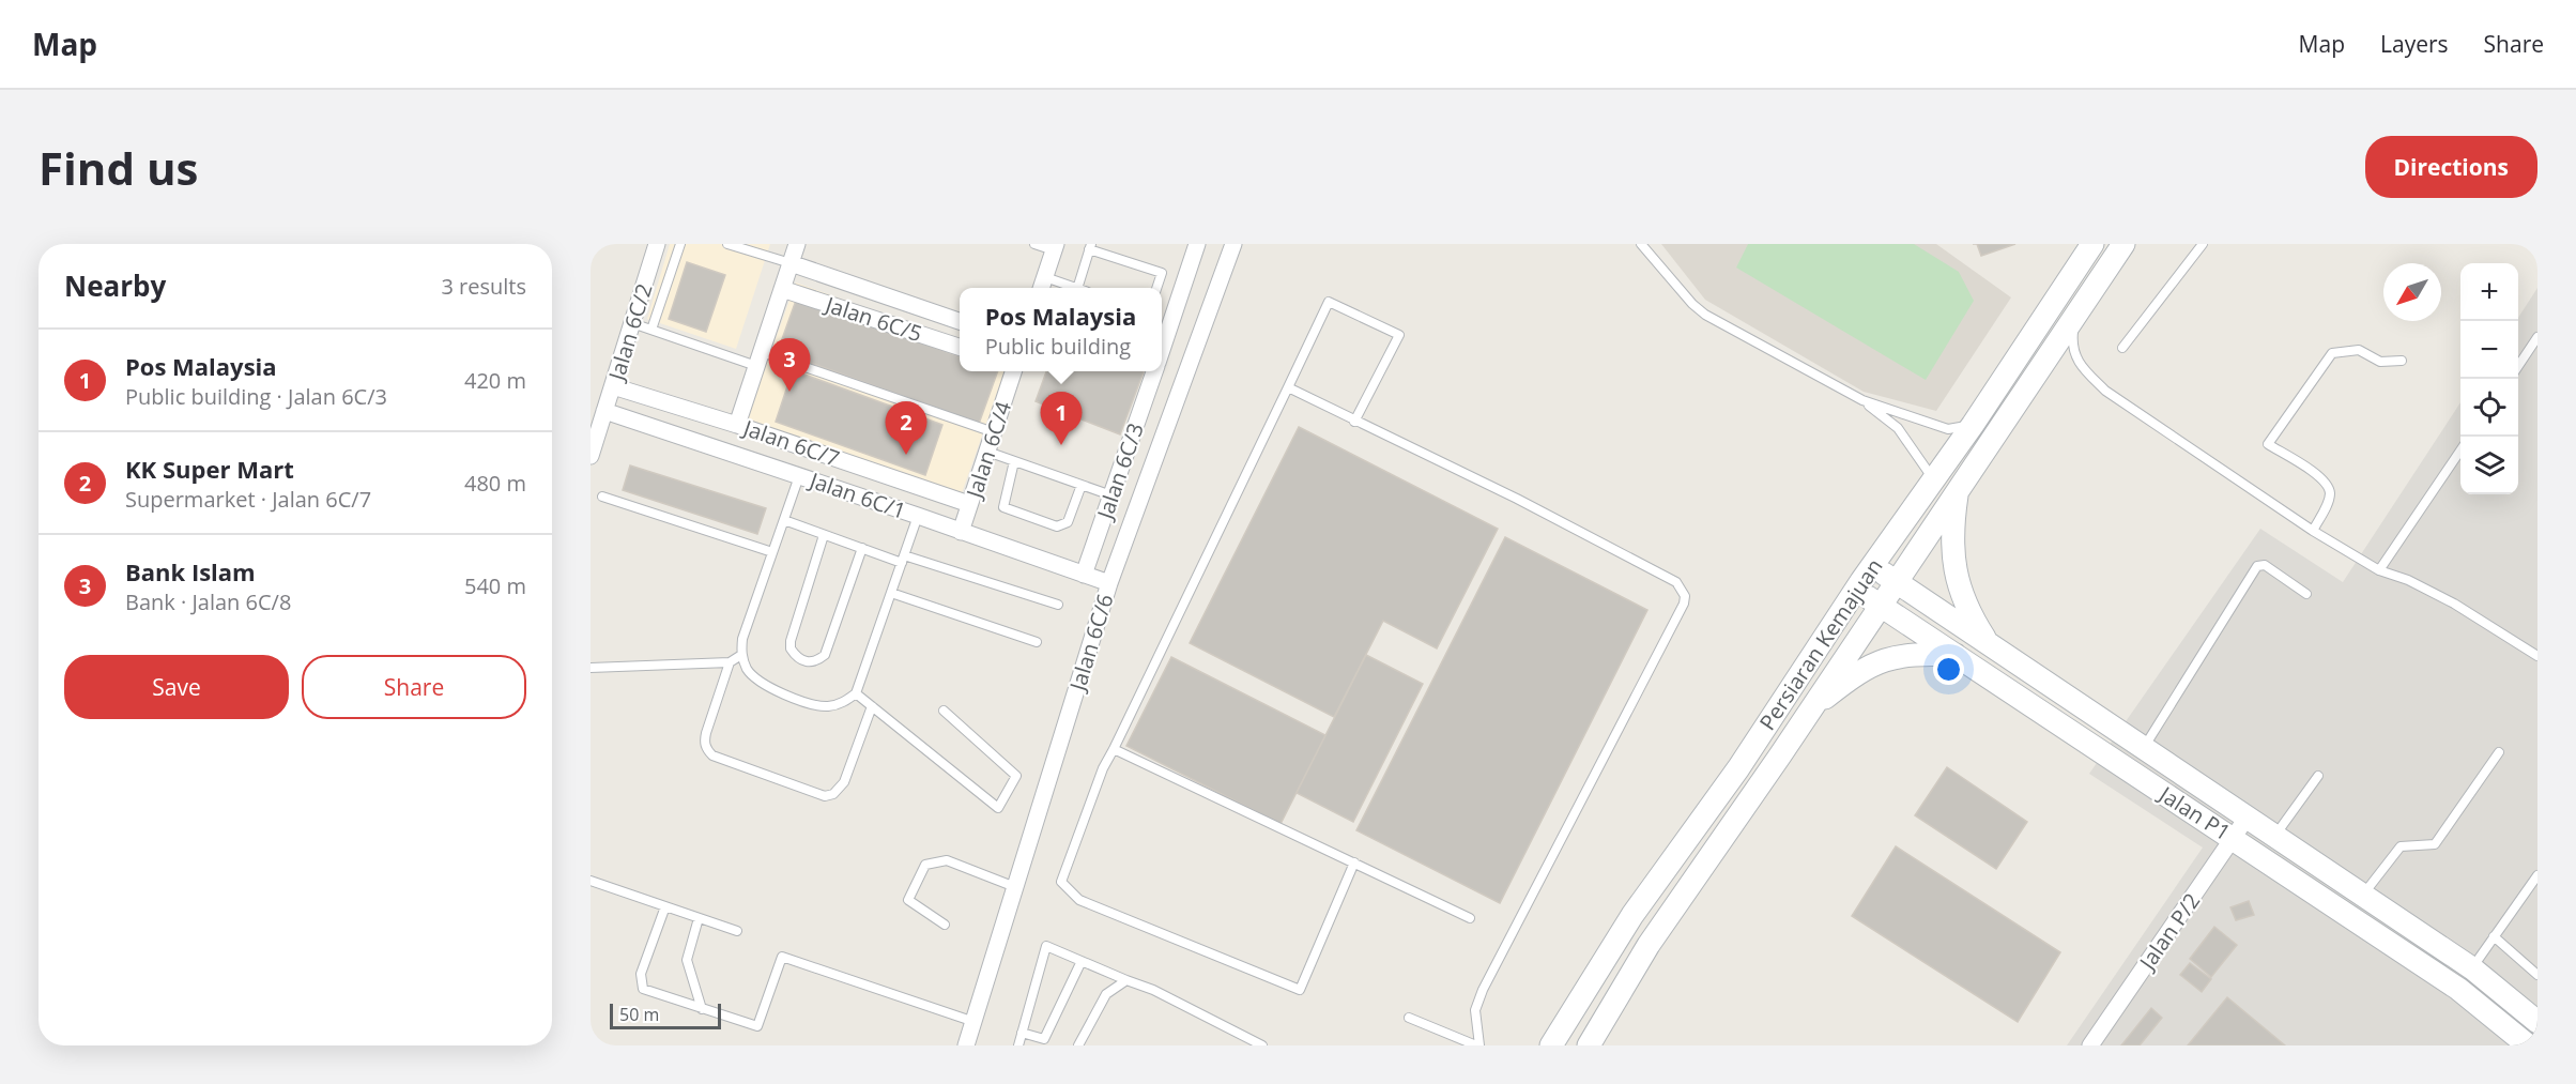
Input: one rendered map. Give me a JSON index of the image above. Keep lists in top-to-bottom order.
{
  "streets": {
    "main road": ["Persiaran Kemajuan", "Jalan P1"],
    "street": [
      "Jalan 6C/5",
      "Jalan 6C/2",
      "Jalan 6C/7",
      "Jalan 6C/4",
      "Jalan 6C/3",
      "Jalan 6C/1",
      "Jalan 6C/6",
      "Jalan P/2"
    ]
  },
  "crossings": [
    ["Jalan 6C/2", "Jalan 6C/7"],
    ["Jalan 6C/2", "Jalan 6C/1"],
    ["Jalan 6C/7", "Jalan 6C/4"],
    ["Jalan 6C/4", "Jalan 6C/1"],
    ["Jalan 6C/3", "Jalan 6C/1"],
    ["Jalan 6C/1", "Jalan 6C/6"],
    ["Persiaran Kemajuan", "Jalan P1"],
    ["Jalan P1", "Jalan P/2"]
  ],
  "scale_bar": "50 m",
  "north": "bottom left",
  "page": {
    "header": "Map",
    "nav": ["Map", "Layers", "Share"],
    "buttons": [
      "Directions",
      ["Save", "Share"]
    ],
    "title": "Find us",
    "heading": ["Nearby", "3 results"],
    "map_buttons": ["+", "−"],
    "popup": ["Pos Malaysia", "Public building"],
    "list": [
      {
        "mark": "1",
        "name": "Pos Malaysia",
        "note": "Public building · Jalan 6C/3",
        "value": "420 m"
      },
      {
        "mark": "2",
        "name": "KK Super Mart",
        "note": "Supermarket · Jalan 6C/7",
        "value": "480 m"
      },
      {
        "mark": "3",
        "name": "Bank Islam",
        "note": "Bank · Jalan 6C/8",
        "value": "540 m"
      }
    ],
    "pins": ["3", "1", "2"],
    "scale": "50 m"
  }
}
